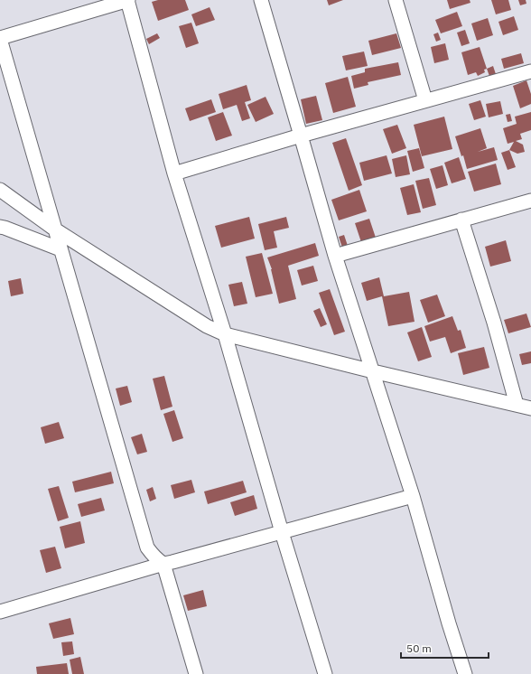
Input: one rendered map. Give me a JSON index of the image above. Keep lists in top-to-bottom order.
{
  "scale_bar": "50 m"
}
